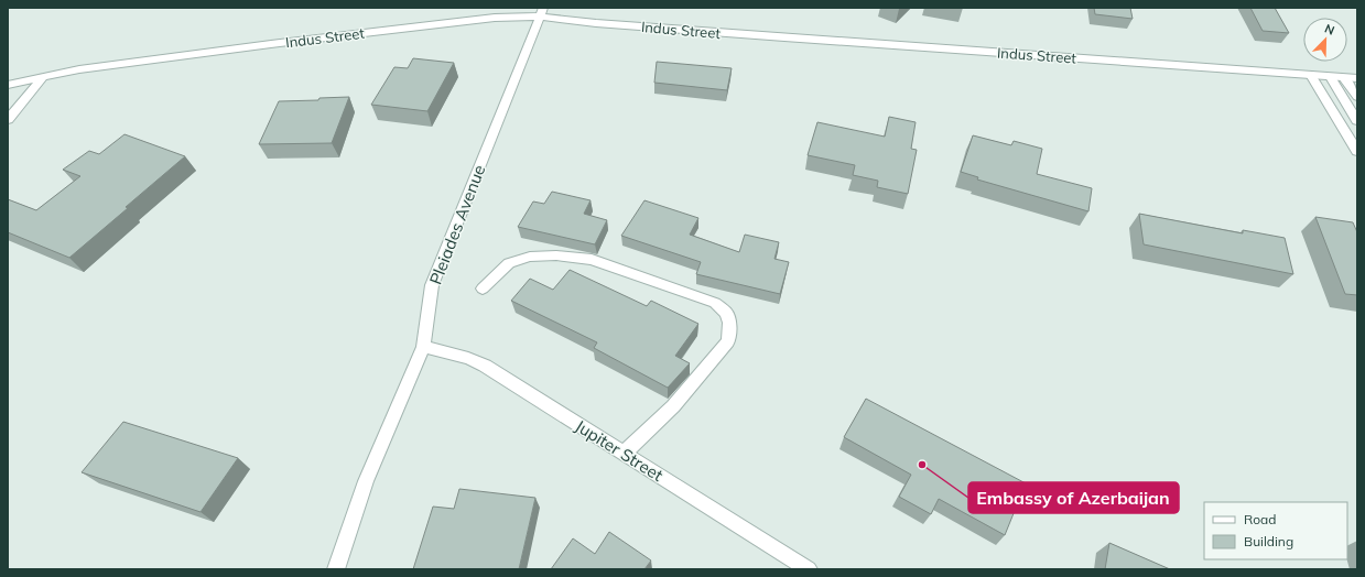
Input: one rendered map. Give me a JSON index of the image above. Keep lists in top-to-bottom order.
{
  "streets": {
    "street": ["Indus Street", "Pleiades Avenue", "Jupiter Street"]
  },
  "crossings": [
    ["Indus Street", "Pleiades Avenue"],
    ["Pleiades Avenue", "Jupiter Street"]
  ],
  "places": ["Embassy of Azerbaijan"],
  "legend": ["Road", "Building"],
  "north": "top right"
}
